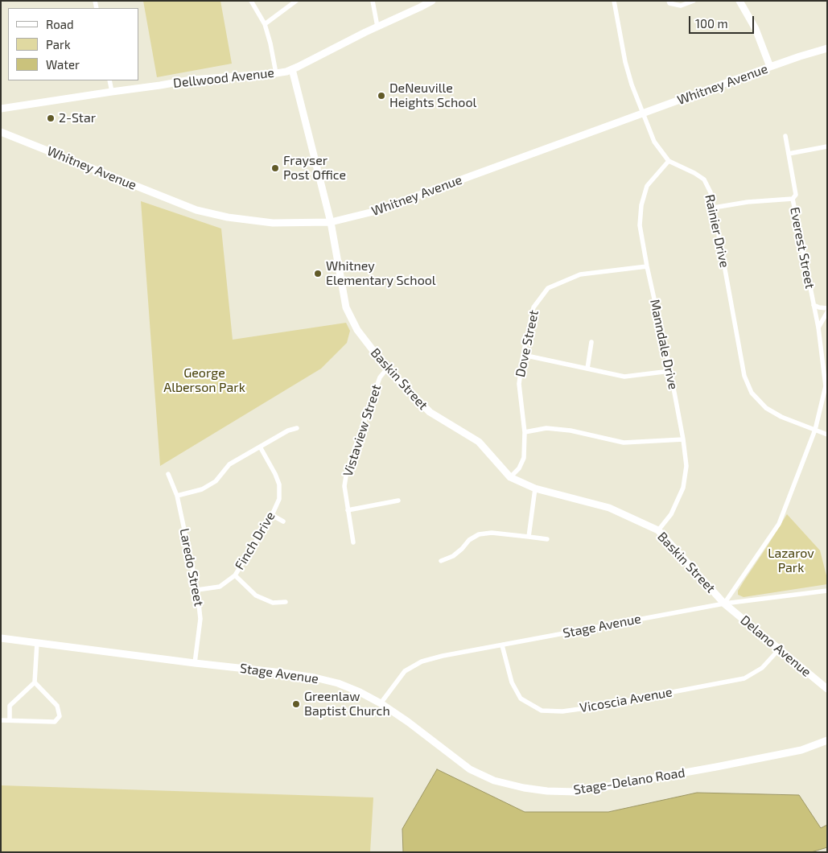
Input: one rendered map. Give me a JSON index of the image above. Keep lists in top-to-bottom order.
{
  "streets": {
    "main road": [
      "Dellwood Avenue",
      "Whitney Avenue",
      "Baskin Street",
      "Stage Avenue",
      "Delano Avenue",
      "Stage-Delano Road"
    ],
    "street": [
      "Rainier Drive",
      "Everest Street",
      "Dove Street",
      "Manndale Drive",
      "Vistaview Street",
      "Finch Drive",
      "Laredo Street",
      "Vicoscia Avenue"
    ]
  },
  "crossings": [
    ["Dellwood Avenue", "Baskin Street"],
    ["Whitney Avenue", "Rainier Drive"],
    ["Whitney Avenue", "Baskin Street"],
    ["Rainier Drive", "Everest Street"],
    ["Rainier Drive", "Manndale Drive"],
    ["Dove Street", "Manndale Drive"],
    ["Dove Street", "Baskin Street"],
    ["Manndale Drive", "Baskin Street"],
    ["Baskin Street", "Vistaview Street"],
    ["Baskin Street", "Stage Avenue"],
    ["Baskin Street", "Delano Avenue"],
    ["Finch Drive", "Laredo Street"],
    ["Laredo Street", "Stage Avenue"],
    ["Stage Avenue", "Delano Avenue"],
    ["Stage Avenue", "Vicoscia Avenue"],
    ["Stage Avenue", "Stage-Delano Road"],
    ["Delano Avenue", "Vicoscia Avenue"]
  ],
  "parks": ["George Alberson Park", "Lazarov Park"],
  "places": [
    "DeNeuville Heights School",
    "2-Star",
    "Frayser Post Office",
    "Whitney Elementary School",
    "Greenlaw Baptist Church"
  ],
  "legend": ["Road", "Park", "Water"],
  "scale_bar": "100 m"
}
